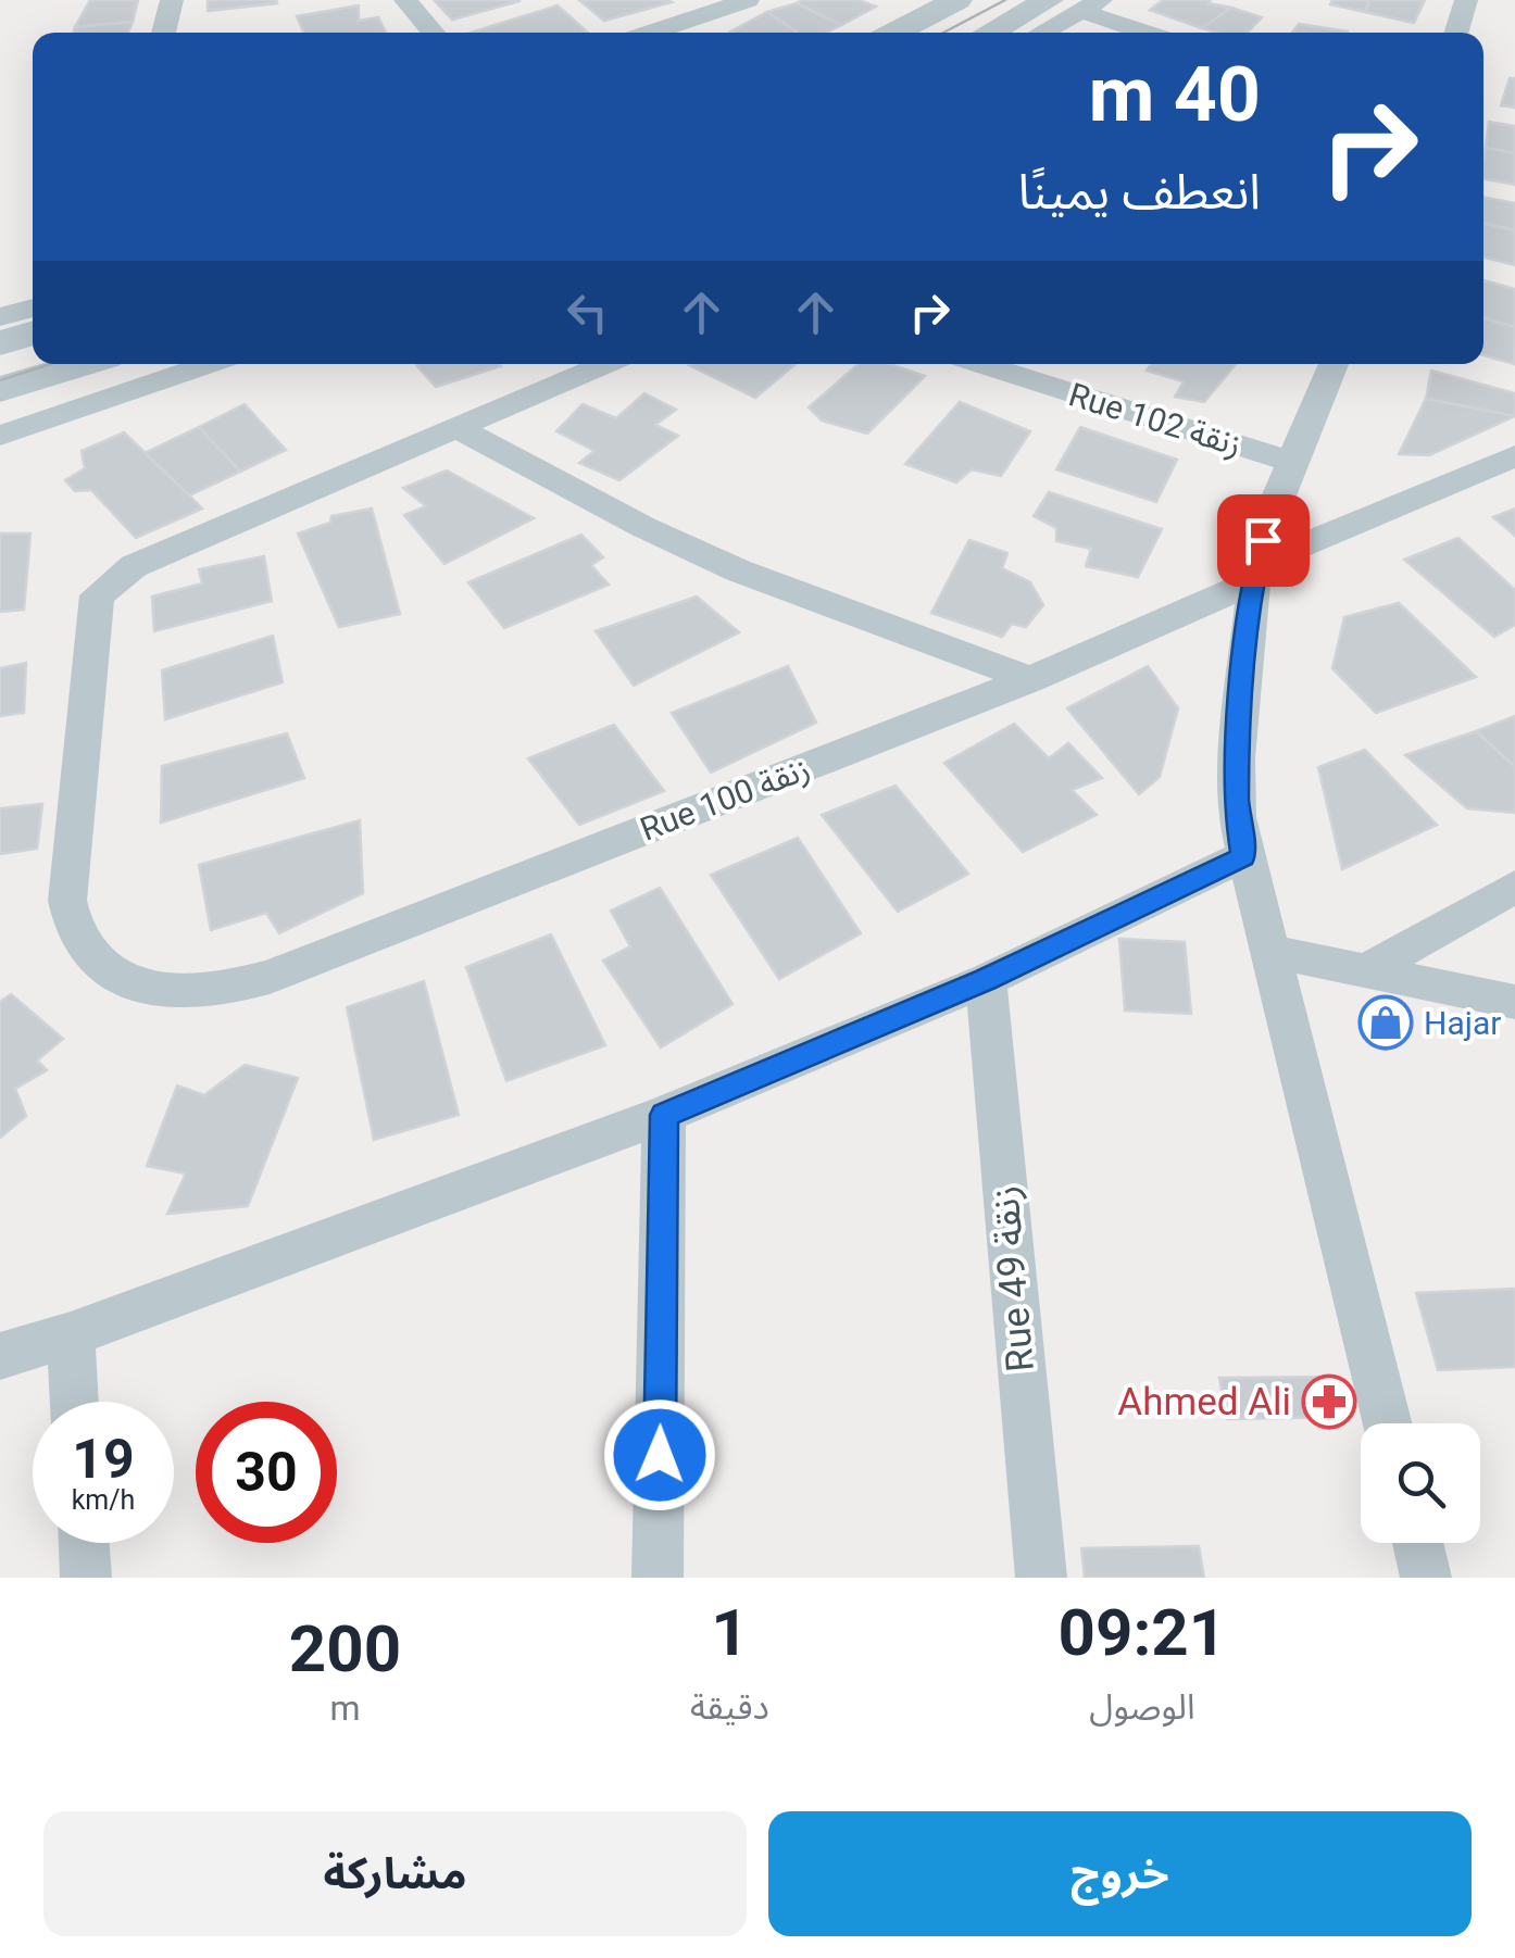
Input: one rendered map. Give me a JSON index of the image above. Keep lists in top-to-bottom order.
{
  "streets": {
    "street": ["Rue 102 زنقة", "Rue 100 زنقة", "Rue 49 زنقة"]
  },
  "places": {
    "shop": ["Hajar"],
    "pharmacy": ["Ahmed Ali"]
  },
  "page": {
    "turn": ["40 m", "انعطف يمينًا"],
    "speed": "19 km/h",
    "limit": "30",
    "eta": [
      "09:21",
      "الوصول",
      "1",
      "دقيقة",
      "200",
      "m"
    ],
    "buttons": ["خروج", "مشاركة"]
  }
}
